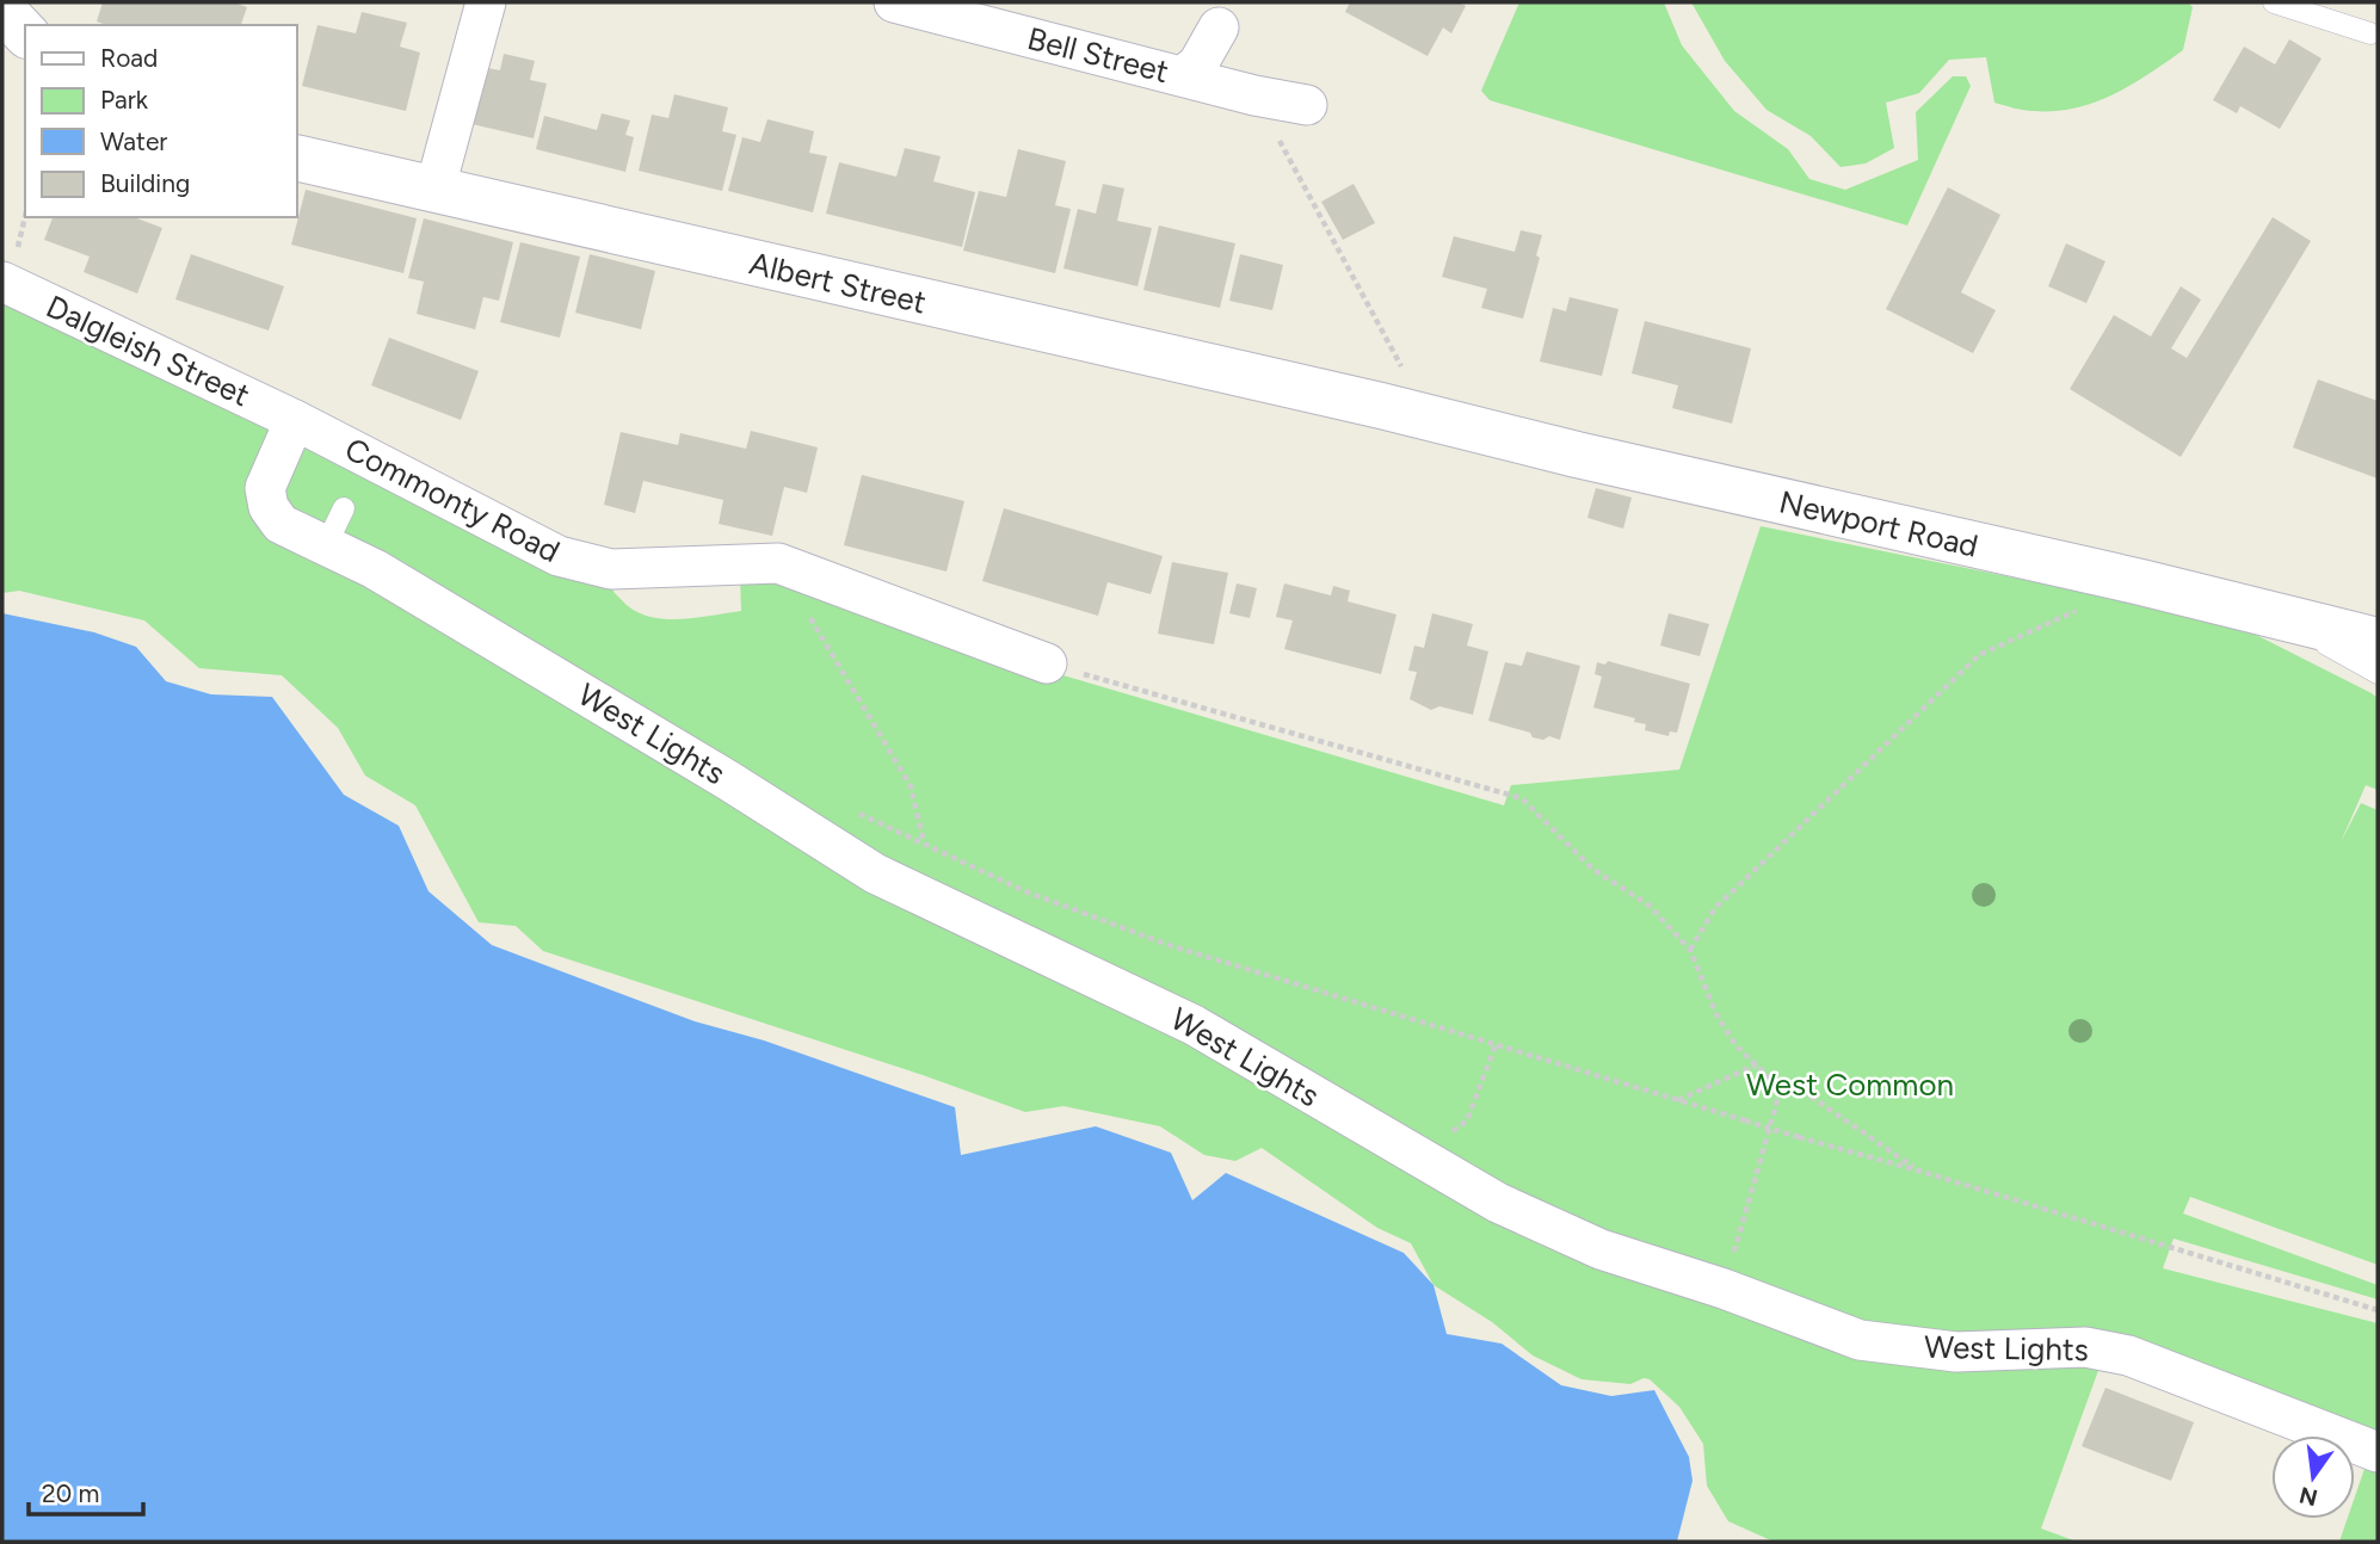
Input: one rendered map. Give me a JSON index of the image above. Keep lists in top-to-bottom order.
{
  "streets": {
    "main road": ["Albert Street", "Newport Road"],
    "street": [
      "Bell Street",
      "Dalgleish Street",
      "Commonty Road",
      "West Lights"
    ]
  },
  "crossings": [
    ["Albert Street", "Newport Road"],
    ["Dalgleish Street", "Commonty Road"],
    ["Dalgleish Street", "West Lights"],
    ["Commonty Road", "West Lights"]
  ],
  "parks": ["West Common"],
  "legend": [
    "Road",
    "Park",
    "Water",
    "Building"
  ],
  "scale_bar": "20 m",
  "north": "bottom"
}
